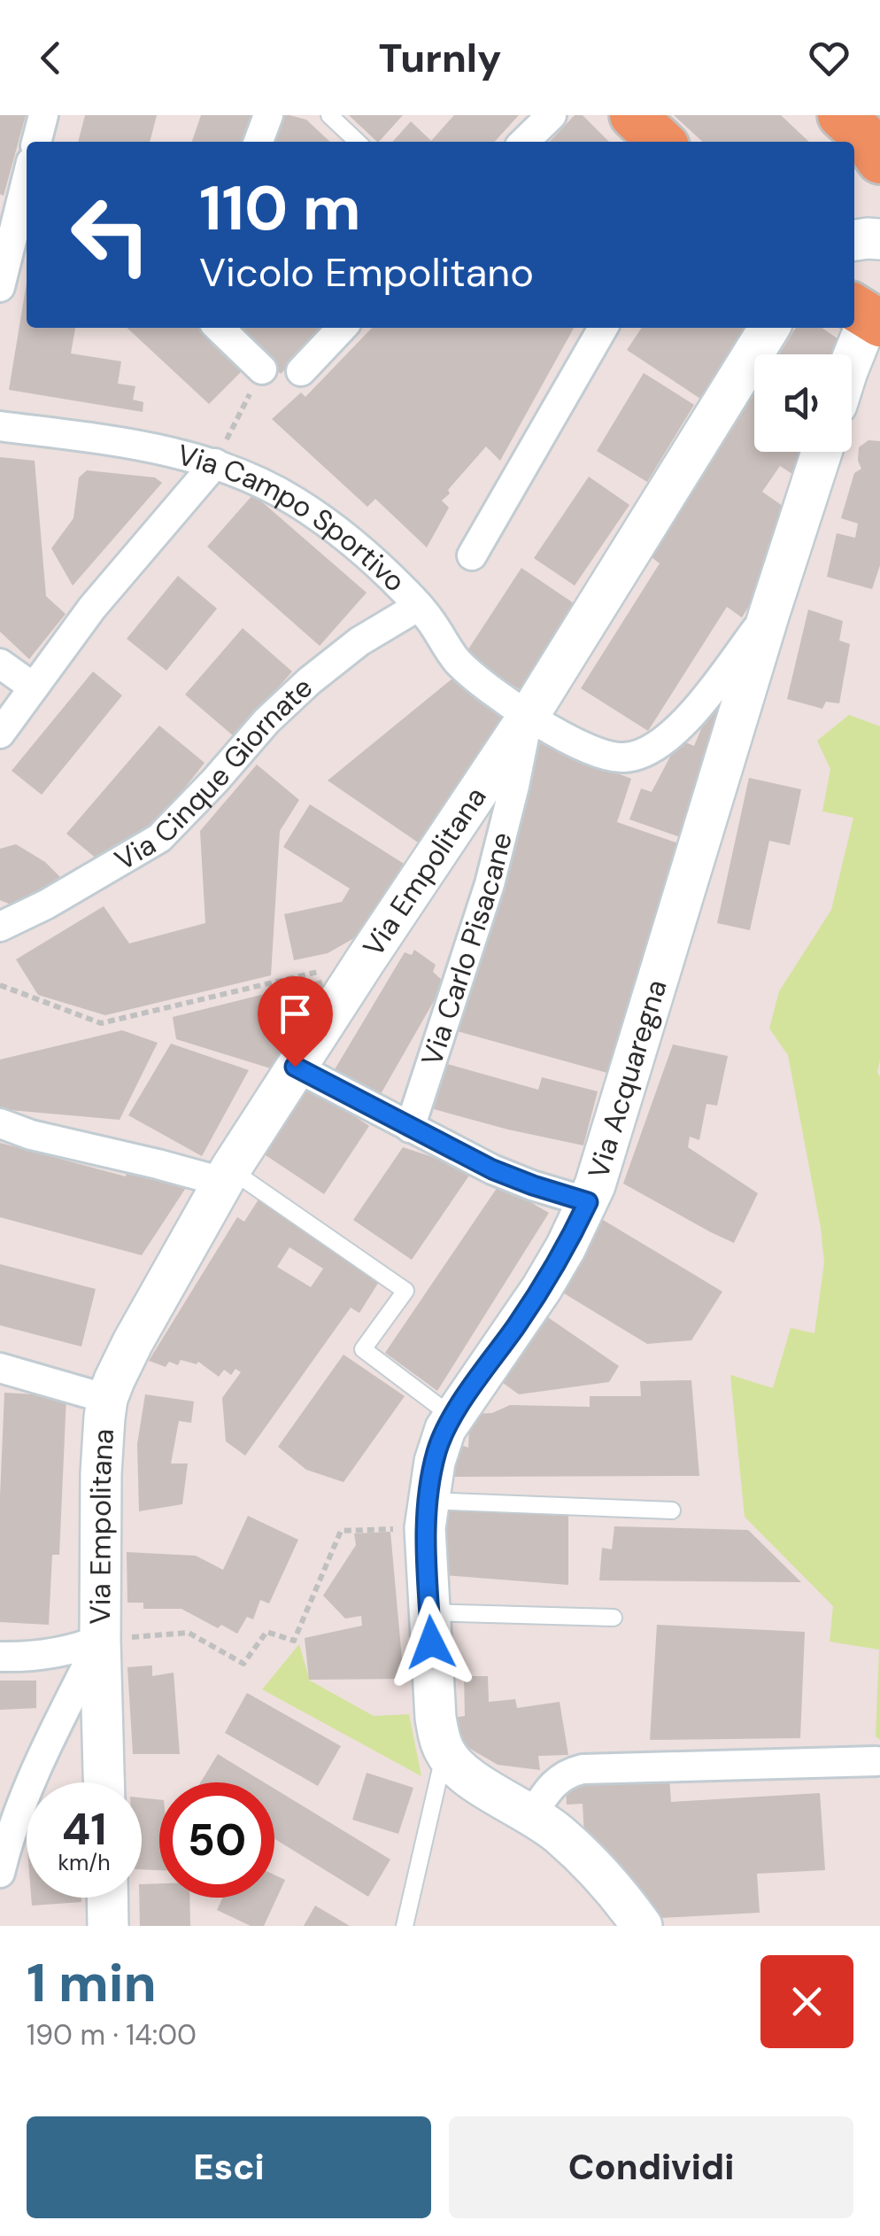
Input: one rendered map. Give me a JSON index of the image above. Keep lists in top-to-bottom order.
{
  "streets": {
    "main road": ["Via Empolitana", "Via Acquaregna"],
    "street": ["Via Campo Sportivo", "Via Cinque Giornate", "Via Carlo Pisacane"]
  },
  "crossings": [
    ["Via Campo Sportivo", "Via Cinque Giornate"],
    ["Via Campo Sportivo", "Via Empolitana"],
    ["Via Campo Sportivo", "Via Carlo Pisacane"],
    ["Via Campo Sportivo", "Via Acquaregna"],
    ["Via Empolitana", "Via Carlo Pisacane"]
  ],
  "page": {
    "header": "Turnly",
    "turn": ["110 m", "Vicolo Empolitano"],
    "speed": "41 km/h",
    "limit": "50",
    "heading": ["1 min", "190 m · 14:00"],
    "buttons": ["Esci", "Condividi"]
  }
}
